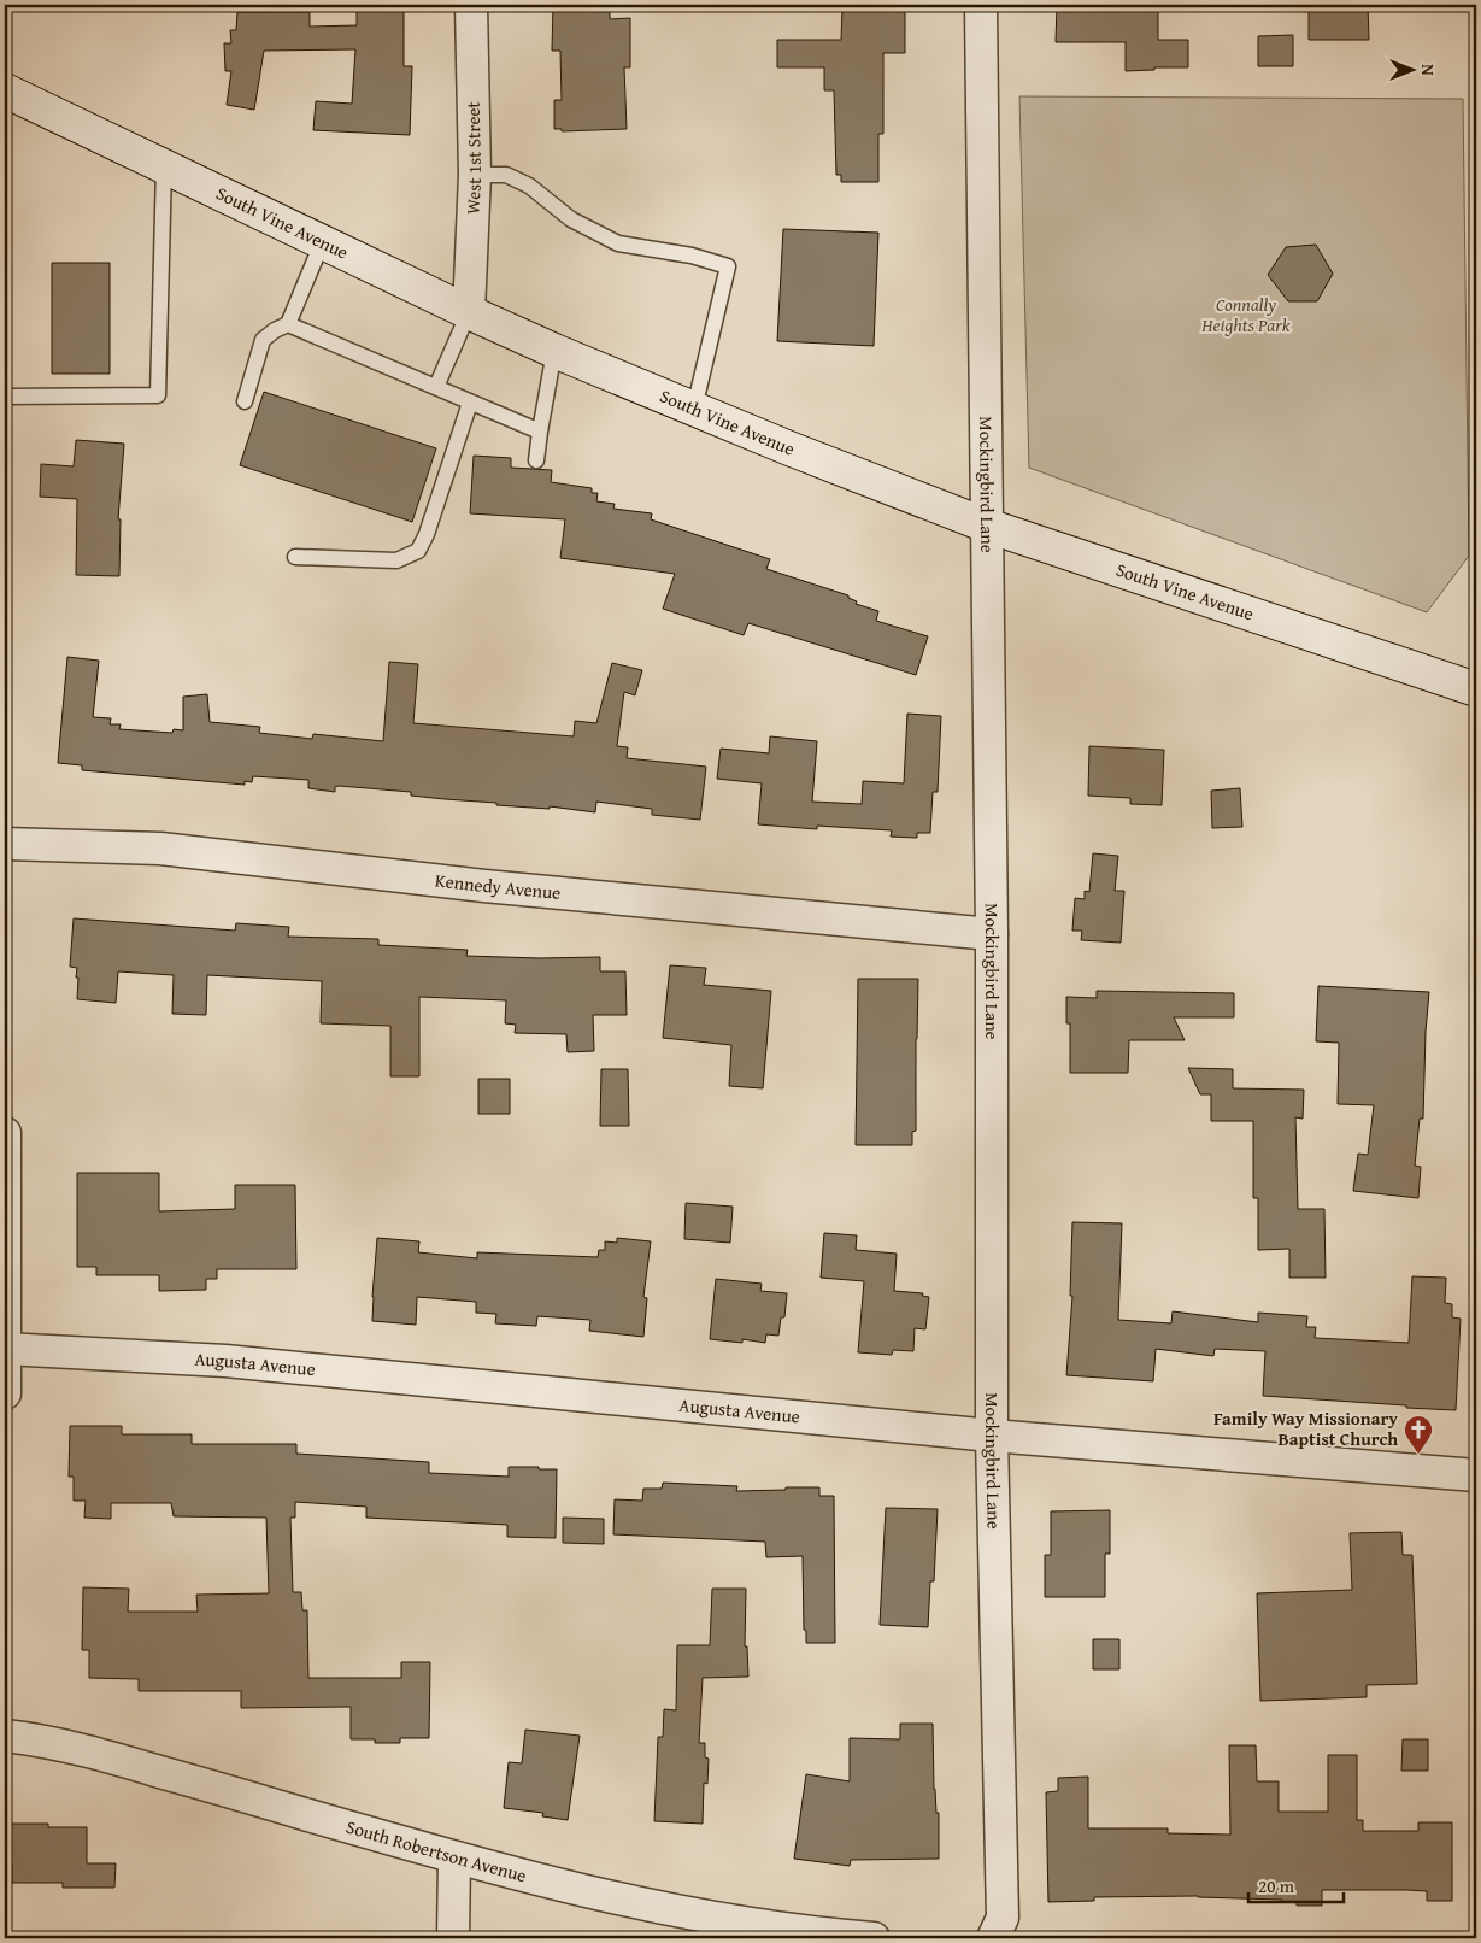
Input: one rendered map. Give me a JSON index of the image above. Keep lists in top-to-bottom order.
{
  "streets": {
    "main road": ["South Vine Avenue"],
    "street": [
      "West 1st Street",
      "Mockingbird Lane",
      "Kennedy Avenue",
      "Augusta Avenue",
      "South Robertson Avenue"
    ]
  },
  "crossings": [
    ["West 1st Street", "South Vine Avenue"],
    ["South Vine Avenue", "Mockingbird Lane"],
    ["Mockingbird Lane", "Kennedy Avenue"],
    ["Mockingbird Lane", "Augusta Avenue"]
  ],
  "parks": ["Connally Heights Park"],
  "places": {
    "church": ["Family Way Missionary Baptist Church"]
  },
  "scale_bar": "20 m",
  "north": "right"
}
